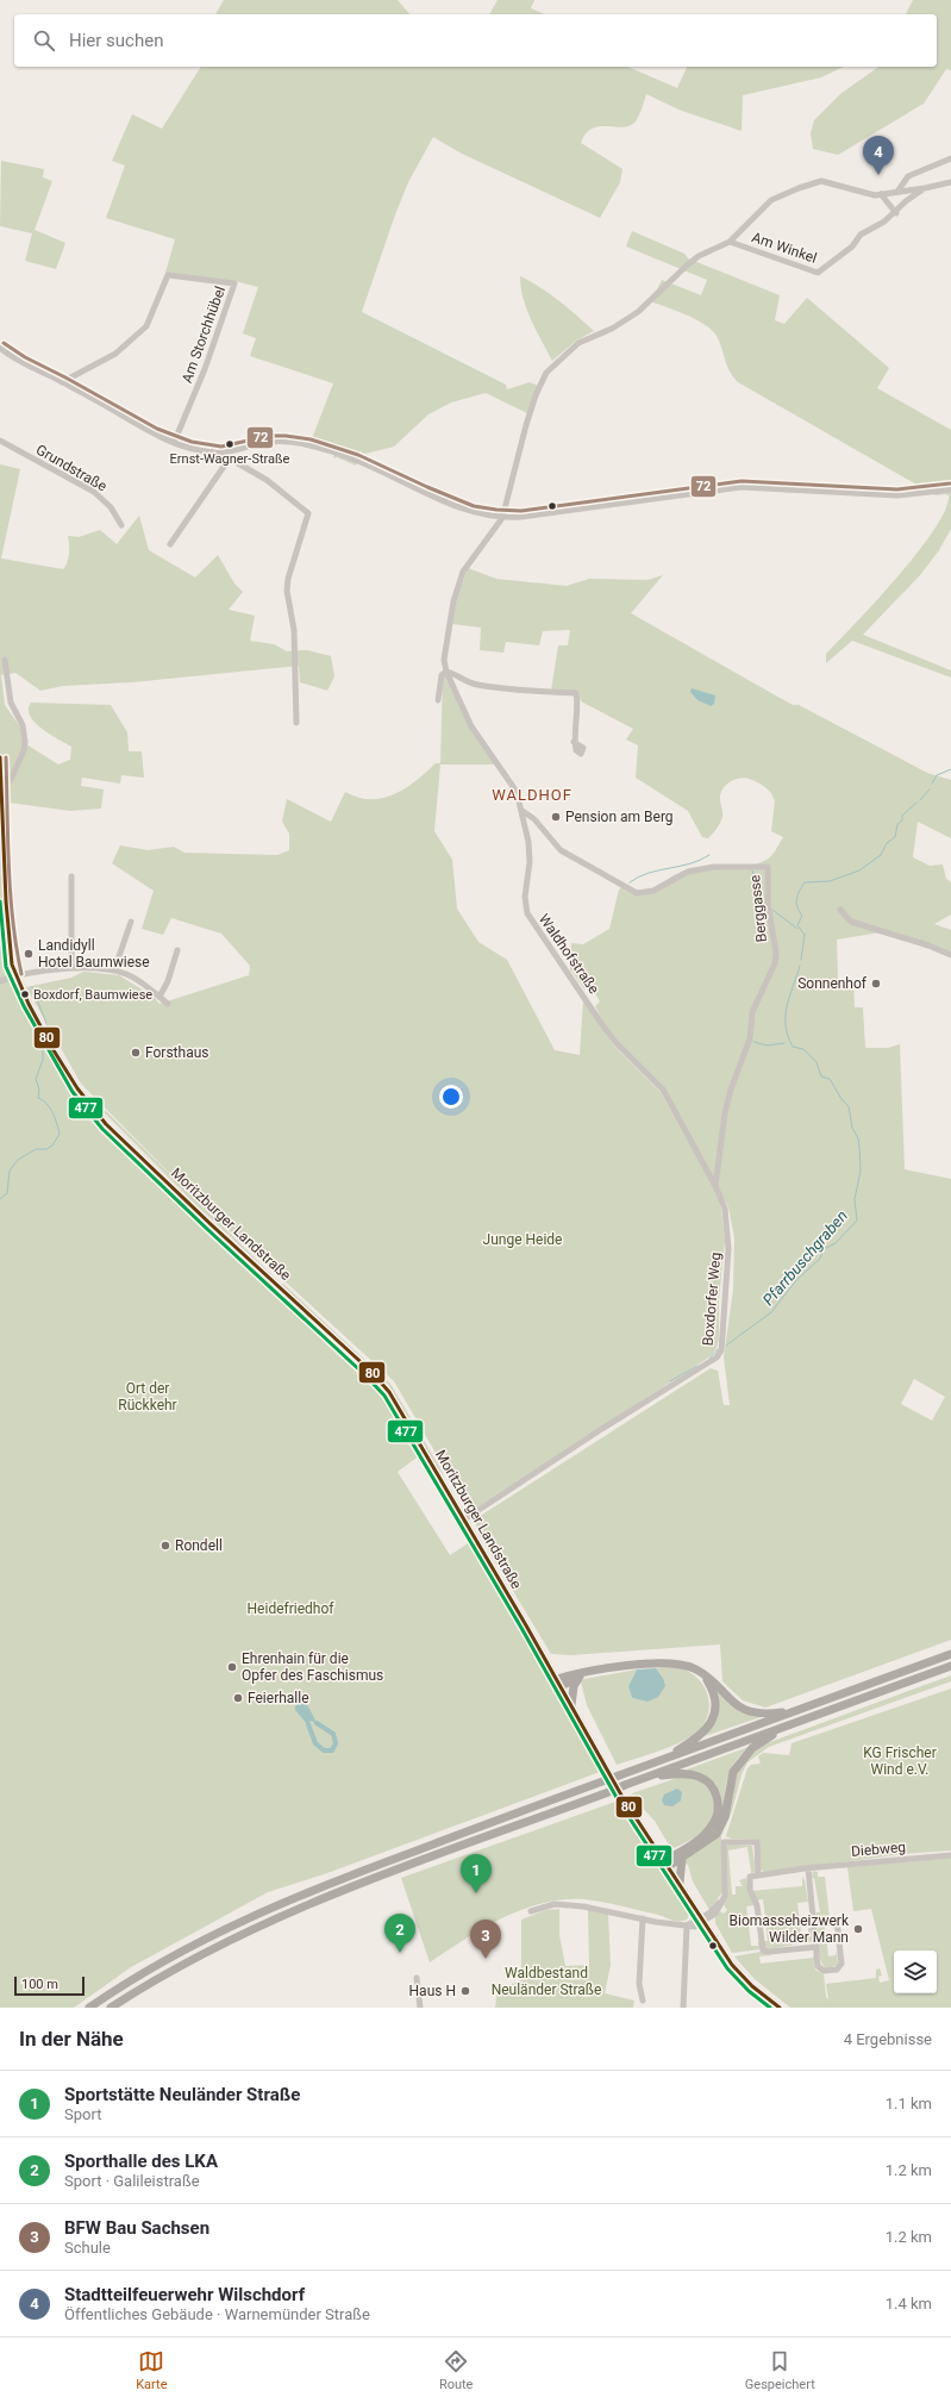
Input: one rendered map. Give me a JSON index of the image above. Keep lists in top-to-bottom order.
{
  "streets": {
    "main road": ["Moritzburger Landstraße"],
    "street": [
      "Am Winkel",
      "Am Storchhübel",
      "Grundstraße",
      "Berggasse",
      "Waldhofstraße",
      "Boxdorfer Weg",
      "Diebweg"
    ]
  },
  "crossings": [
    ["Berggasse", "Waldhofstraße"],
    ["Berggasse", "Boxdorfer Weg"],
    ["Waldhofstraße", "Boxdorfer Weg"],
    ["Moritzburger Landstraße", "Boxdorfer Weg"]
  ],
  "districts": ["WALDHOF"],
  "water": ["Pfarrbuschgraben"],
  "parks": [
    "Junge Heide",
    "Ort der Rückkehr",
    "Heidefriedhof",
    "KG Frischer Wind e.V.",
    "Waldbestand Neuländer Straße"
  ],
  "places": [
    "Ernst-Wagner-Straße",
    "Pension am Berg",
    "Landidyll Hotel Baumwiese",
    "Sonnenhof",
    "Boxdorf, Baumwiese",
    "Forsthaus",
    "Rondell",
    "Ehrenhain für die Opfer des Faschismus",
    "Feierhalle",
    "Biomasseheizwerk Wilder Mann",
    "Haus H"
  ],
  "lines": ["transit line 72", "transit line 80", "transit line 477"],
  "scale_bar": "100 m",
  "page": {
    "search": "Hier suchen",
    "pins": [
      "4",
      "1",
      "2",
      "3"
    ],
    "scale": "100 m",
    "heading": ["In der Nähe", "4 Ergebnisse"],
    "list": [
      {
        "mark": "1",
        "name": "Sportstätte Neuländer Straße",
        "note": "Sport",
        "value": "1.1 km"
      },
      {
        "mark": "2",
        "name": "Sporthalle des LKA",
        "note": "Sport · Galileistraße",
        "value": "1.2 km"
      },
      {
        "mark": "3",
        "name": "BFW Bau Sachsen",
        "note": "Schule",
        "value": "1.2 km"
      },
      {
        "mark": "4",
        "name": "Stadtteilfeuerwehr Wilschdorf",
        "note": "Öffentliches Gebäude · Warnemünder Straße",
        "value": "1.4 km"
      }
    ],
    "nav": ["Karte", "Route", "Gespeichert"]
  }
}
